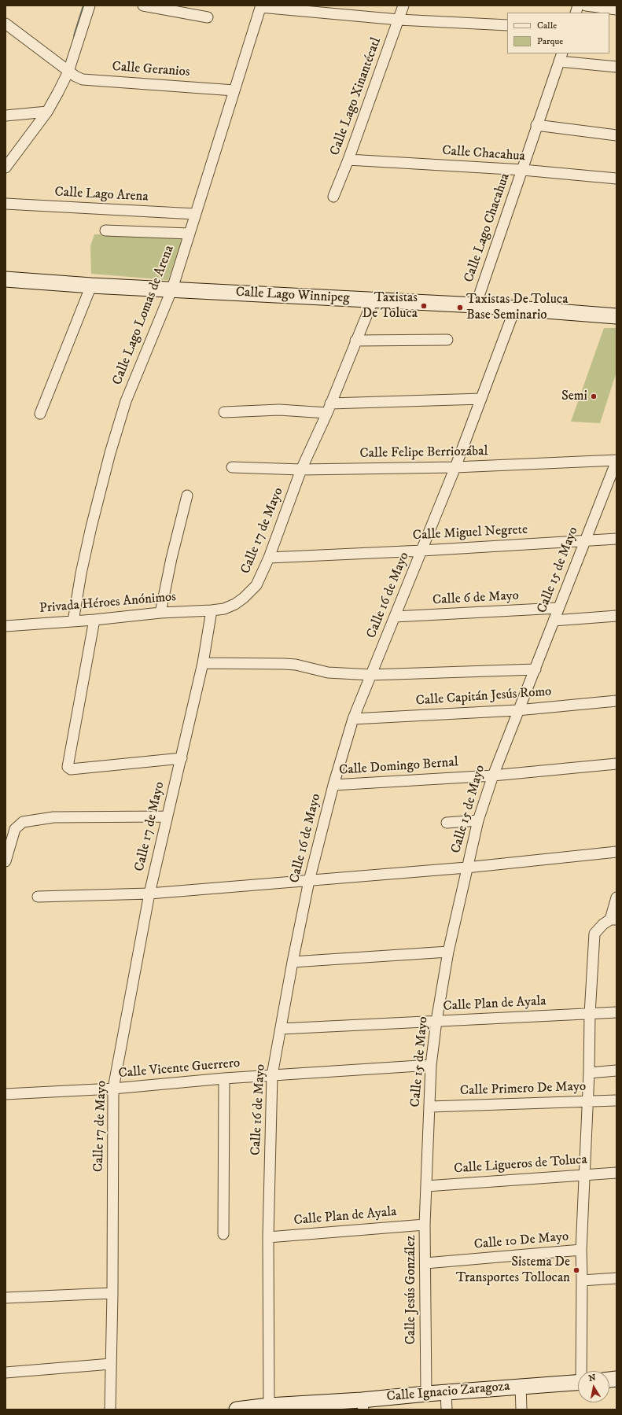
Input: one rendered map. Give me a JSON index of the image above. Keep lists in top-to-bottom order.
{
  "streets": {
    "main road": ["Calle Lago Winnipeg", "Calle Ignacio Zaragoza"],
    "street": [
      "Calle Geranios",
      "Calle Lago Xinantécatl",
      "Calle Chacahua",
      "Calle Lago Arena",
      "Calle Lago Chacahua",
      "Calle Lago Lomas de Arena",
      "Calle Felipe Berriozábal",
      "Calle 17 de Mayo",
      "Calle Miguel Negrete",
      "Calle 15 de Mayo",
      "Calle 16 de Mayo",
      "Calle 6 de Mayo",
      "Privada Héroes Anónimos",
      "Calle Capitán Jesús Romo",
      "Calle Domingo Bernal",
      "Calle Plan de Ayala",
      "Calle Vicente Guerrero",
      "Calle Primero De Mayo",
      "Calle Ligueros de Toluca",
      "Calle 10 De Mayo",
      "Calle Jesús González"
    ]
  },
  "crossings": [
    ["Calle Geranios", "Calle Lago Lomas de Arena"],
    ["Calle Lago Xinantécatl", "Calle Chacahua"],
    ["Calle Chacahua", "Calle Lago Chacahua"],
    ["Calle Lago Arena", "Calle Lago Lomas de Arena"],
    ["Calle Lago Chacahua", "Calle Lago Winnipeg"],
    ["Calle Lago Winnipeg", "Calle Lago Lomas de Arena"],
    ["Calle Lago Winnipeg", "Calle 17 de Mayo"],
    ["Calle Lago Winnipeg", "Calle 16 de Mayo"],
    ["Calle Lago Lomas de Arena", "Privada Héroes Anónimos"],
    ["Calle Felipe Berriozábal", "Calle 17 de Mayo"],
    ["Calle Felipe Berriozábal", "Calle 15 de Mayo"],
    ["Calle Felipe Berriozábal", "Calle 16 de Mayo"],
    ["Calle 17 de Mayo", "Calle Miguel Negrete"],
    ["Calle 17 de Mayo", "Privada Héroes Anónimos"],
    ["Calle 17 de Mayo", "Calle Vicente Guerrero"],
    ["Calle Miguel Negrete", "Calle 15 de Mayo"],
    ["Calle Miguel Negrete", "Calle 16 de Mayo"],
    ["Calle 15 de Mayo", "Calle 6 de Mayo"],
    ["Calle 15 de Mayo", "Calle Capitán Jesús Romo"],
    ["Calle 15 de Mayo", "Calle Domingo Bernal"],
    ["Calle 15 de Mayo", "Calle Plan de Ayala"],
    ["Calle 15 de Mayo", "Calle Vicente Guerrero"],
    ["Calle 15 de Mayo", "Calle Primero De Mayo"],
    ["Calle 15 de Mayo", "Calle Ligueros de Toluca"],
    ["Calle 15 de Mayo", "Calle Jesús González"],
    ["Calle 16 de Mayo", "Calle 6 de Mayo"],
    ["Calle 16 de Mayo", "Calle Capitán Jesús Romo"],
    ["Calle 16 de Mayo", "Calle Domingo Bernal"],
    ["Calle 16 de Mayo", "Calle Plan de Ayala"],
    ["Calle 16 de Mayo", "Calle Vicente Guerrero"],
    ["Calle 16 de Mayo", "Calle Ignacio Zaragoza"],
    ["Calle Plan de Ayala", "Calle Jesús González"],
    ["Calle Ligueros de Toluca", "Calle Jesús González"],
    ["Calle 10 De Mayo", "Calle Jesús González"],
    ["Calle Jesús González", "Calle Ignacio Zaragoza"]
  ],
  "places": [
    "Taxistas De Toluca",
    "Taxistas De Toluca Base Seminario",
    "Semi",
    "Sistema De Transportes Tollocan"
  ],
  "legend": ["Calle", "Parque"],
  "north": "top"
}
